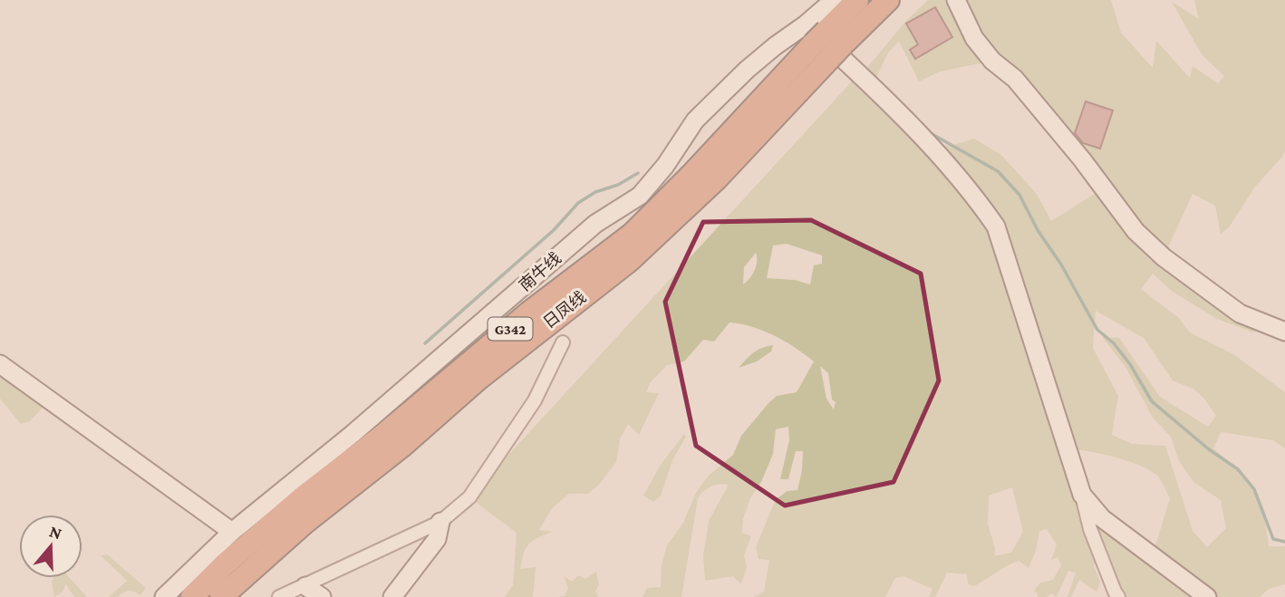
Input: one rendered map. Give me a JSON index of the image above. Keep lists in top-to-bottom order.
{
  "streets": {
    "highway": ["日凤线", "G342"],
    "street": ["南牛线"]
  },
  "crossings": [
    ["南牛线", "日凤线"]
  ],
  "north": "top"
}
